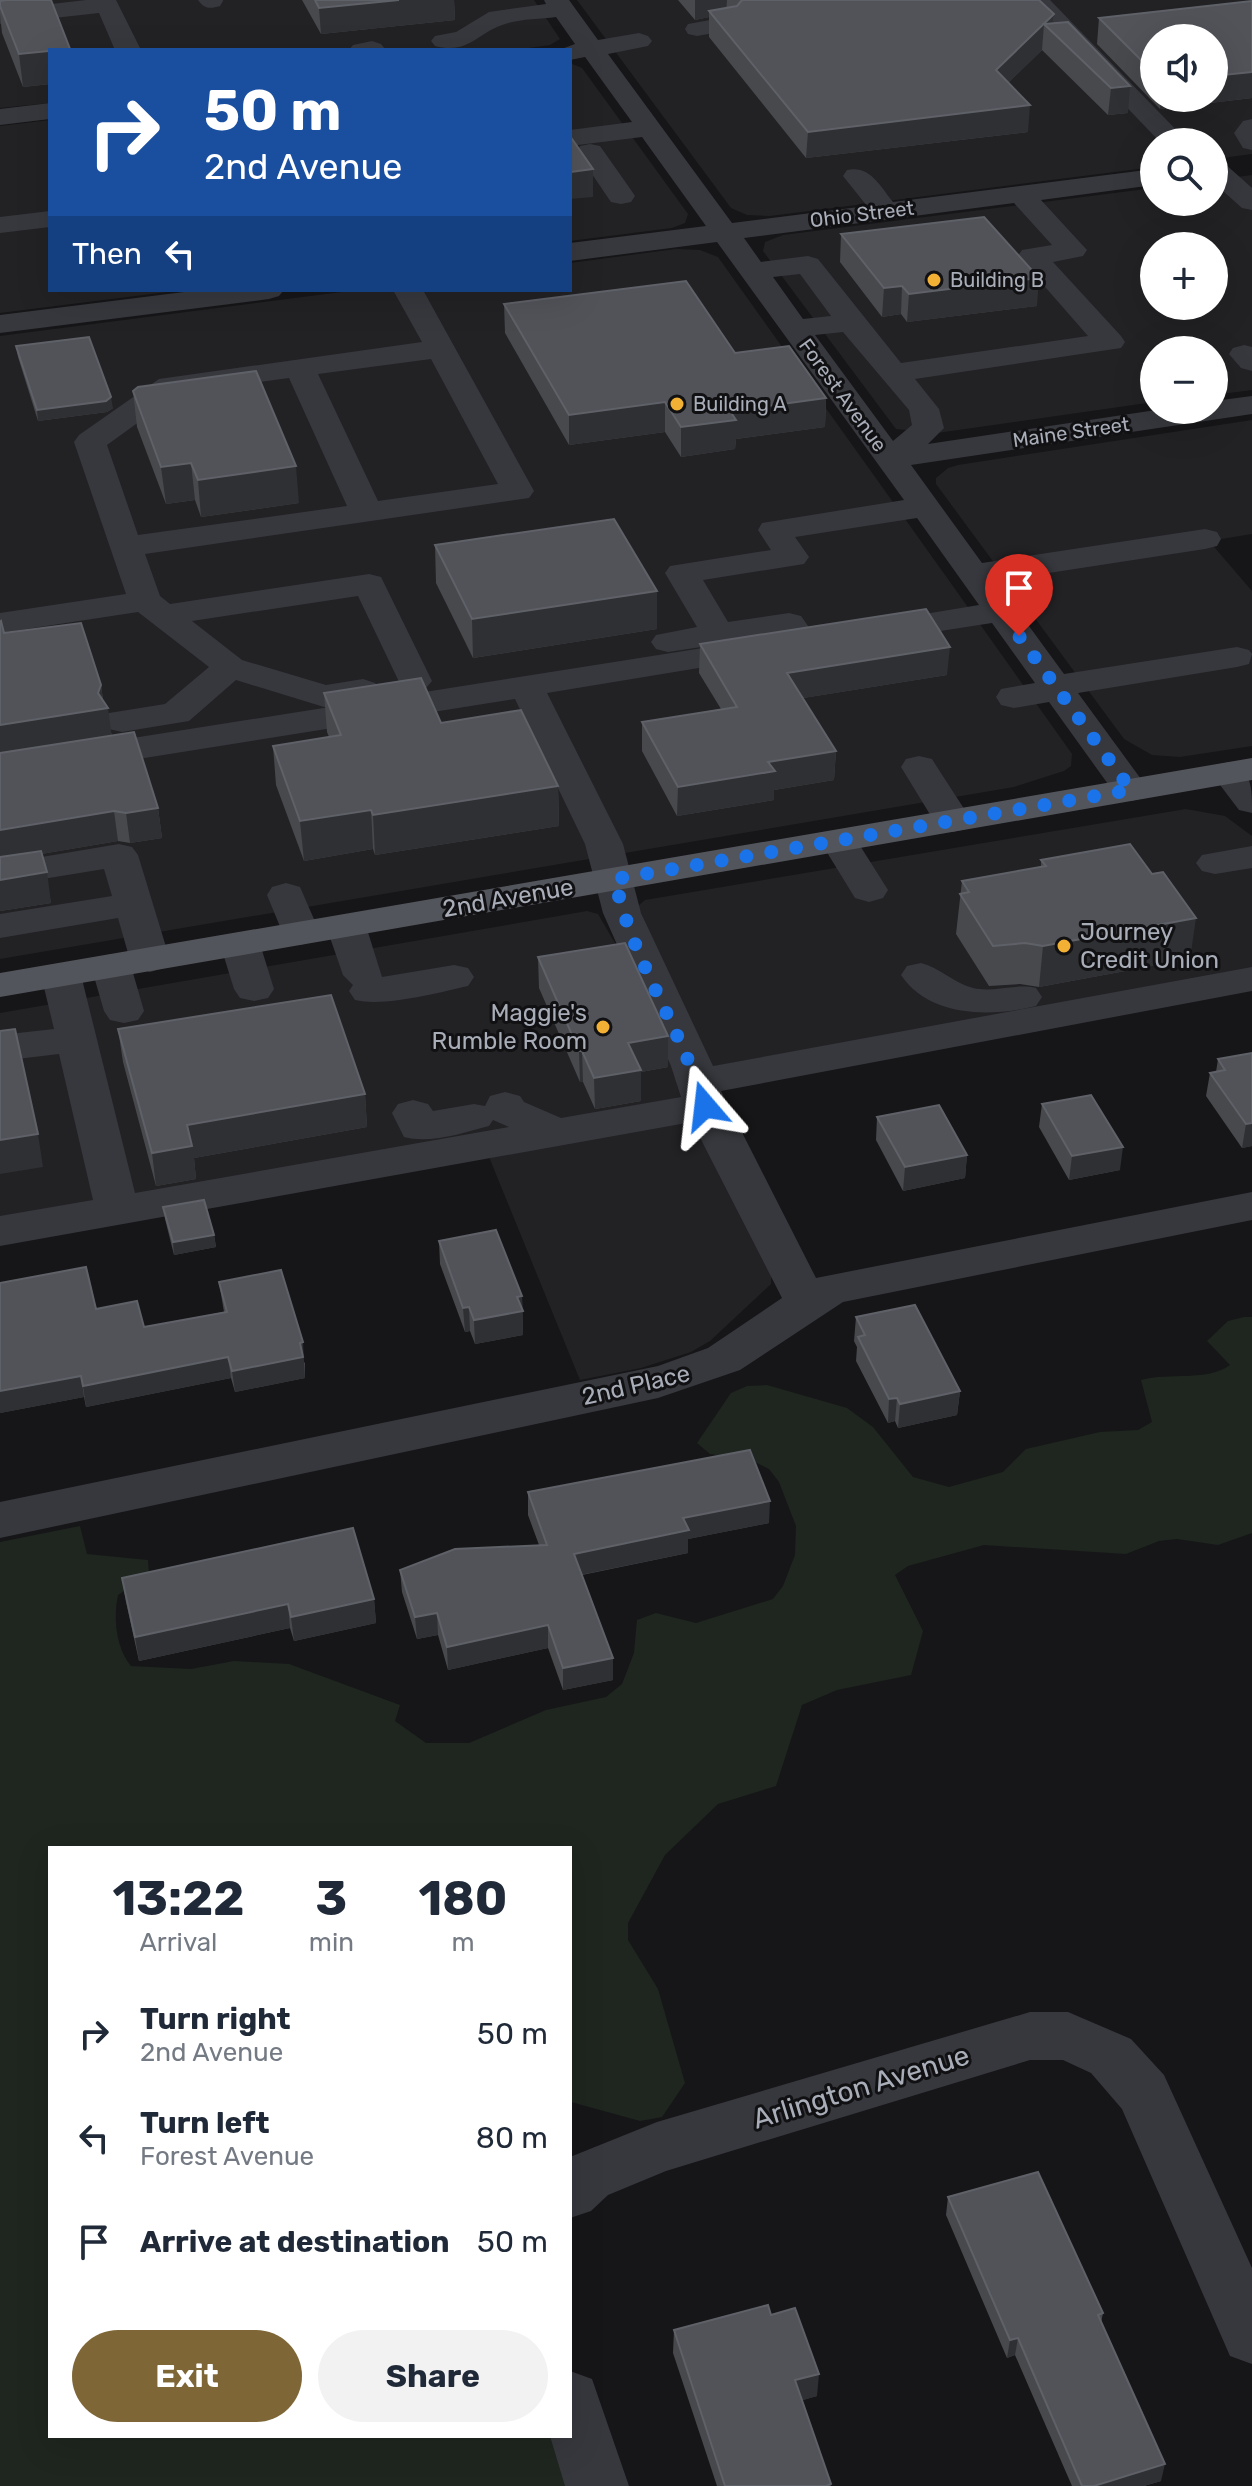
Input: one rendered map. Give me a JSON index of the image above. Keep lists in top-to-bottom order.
{
  "streets": {
    "main road": ["2nd Avenue"],
    "street": [
      "Ohio Street",
      "Forest Avenue",
      "Maine Street",
      "2nd Place",
      "Arlington Avenue"
    ]
  },
  "crossings": [
    ["Ohio Street", "Forest Avenue"],
    ["Forest Avenue", "Maine Street"],
    ["Forest Avenue", "2nd Avenue"]
  ],
  "places": [
    "Building B",
    "Building A",
    "Journey Credit Union",
    "Maggie's Rumble Room"
  ],
  "page": {
    "map_buttons": ["+", "−"],
    "turn": ["50 m", "2nd Avenue"],
    "then": "Then",
    "eta": [
      "13:22",
      "Arrival",
      "3",
      "min",
      "180",
      "m"
    ],
    "list": [
      {
        "name": "Turn right",
        "note": "2nd Avenue",
        "value": "50 m"
      },
      {
        "name": "Turn left",
        "note": "Forest Avenue",
        "value": "80 m"
      },
      {
        "name": "Arrive at destination",
        "value": "50 m"
      }
    ],
    "buttons": ["Exit", "Share"]
  }
}
